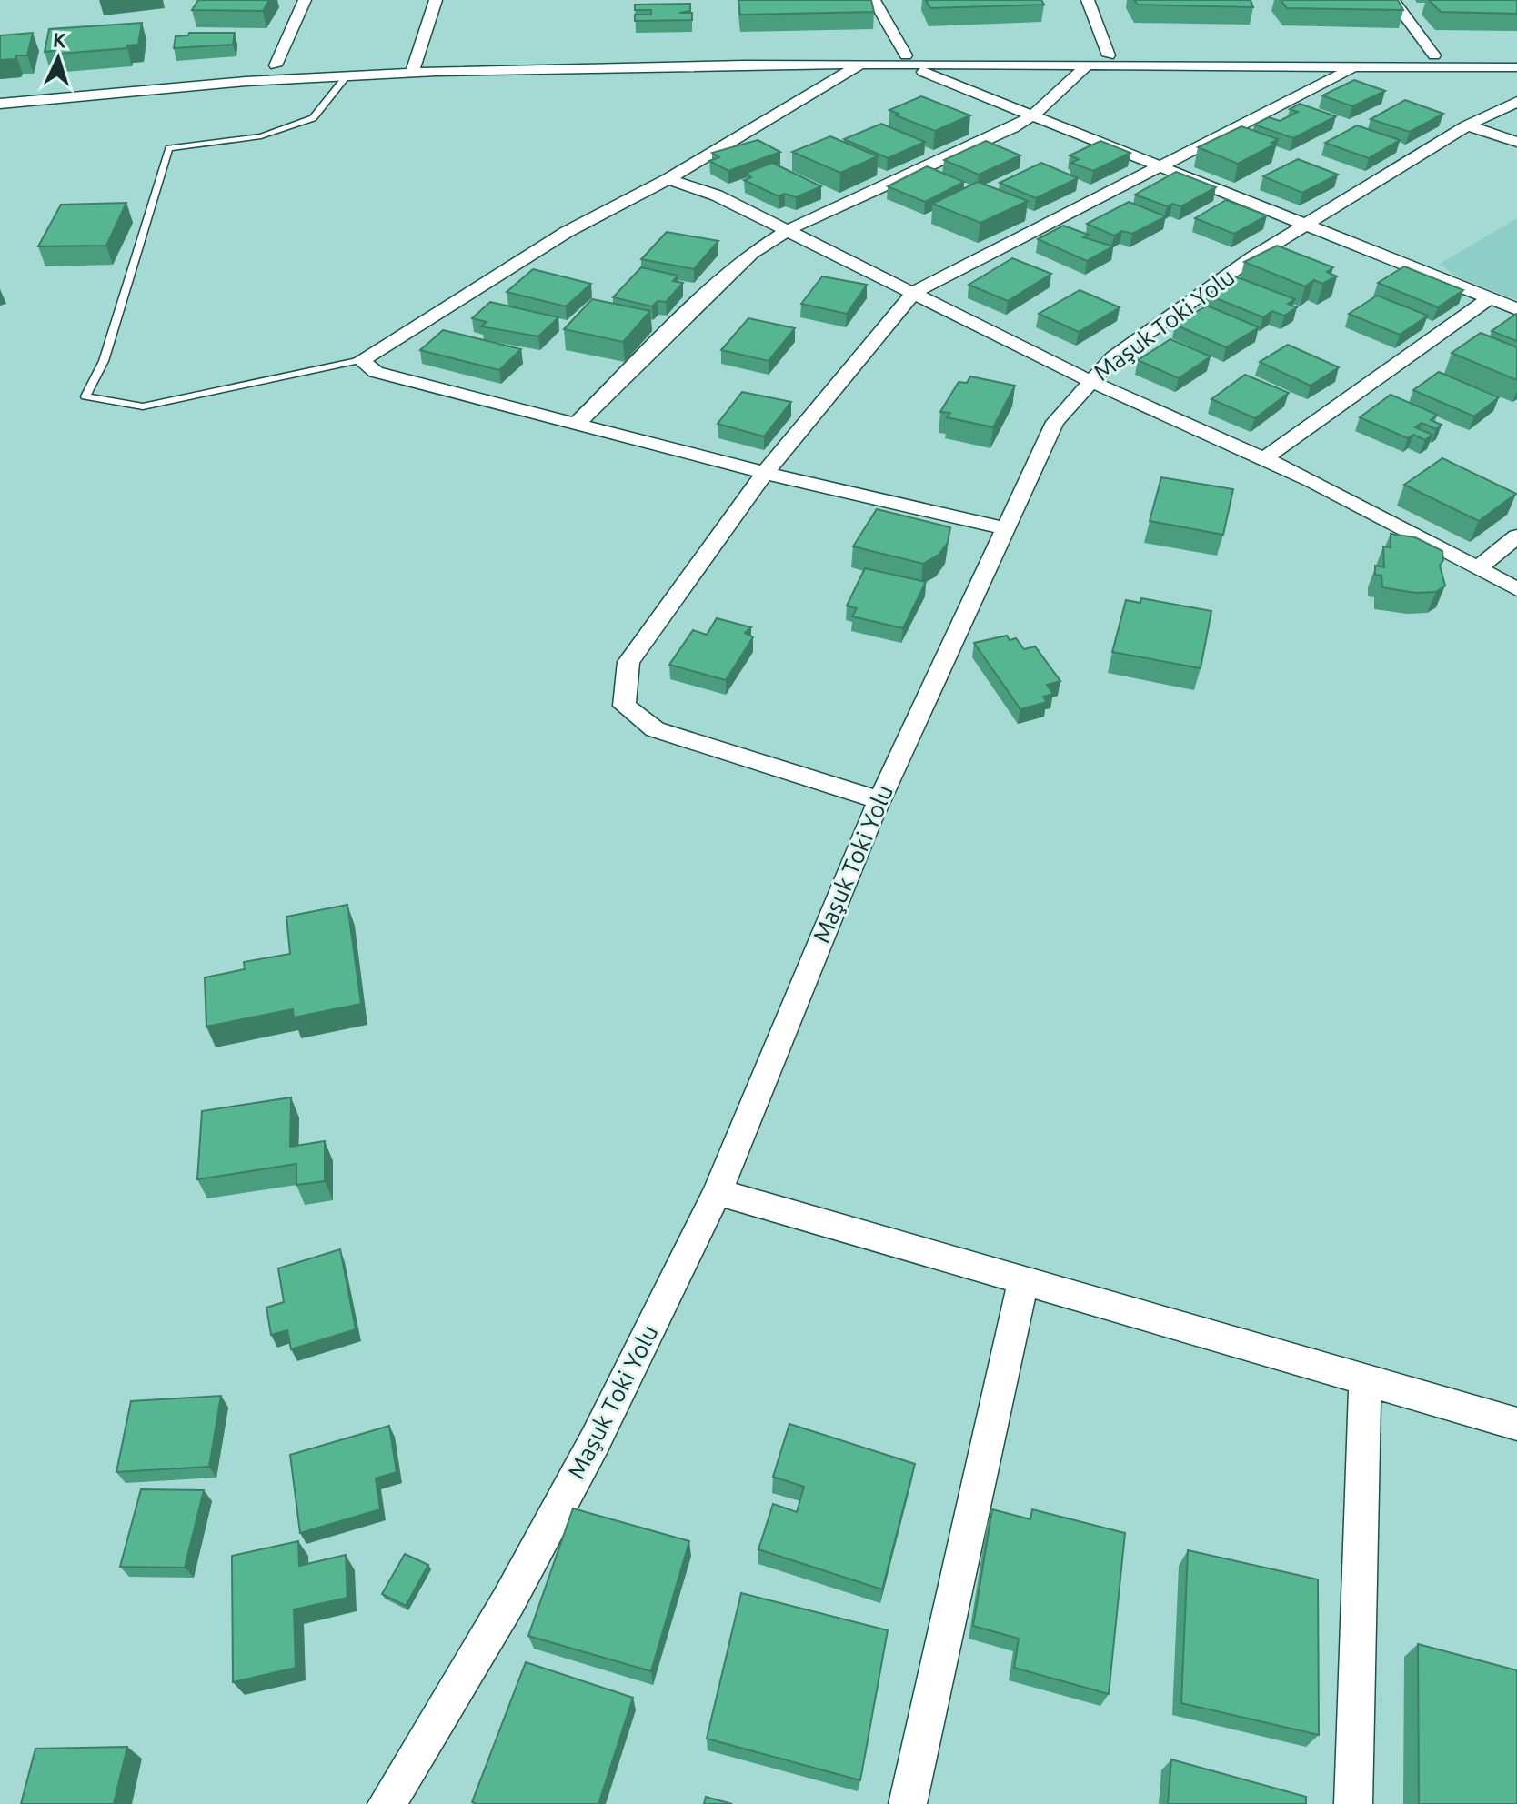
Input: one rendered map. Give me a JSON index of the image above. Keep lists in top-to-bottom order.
{
  "streets": {
    "street": ["Maşuk Toki Yolu"]
  },
  "north": "top"
}
